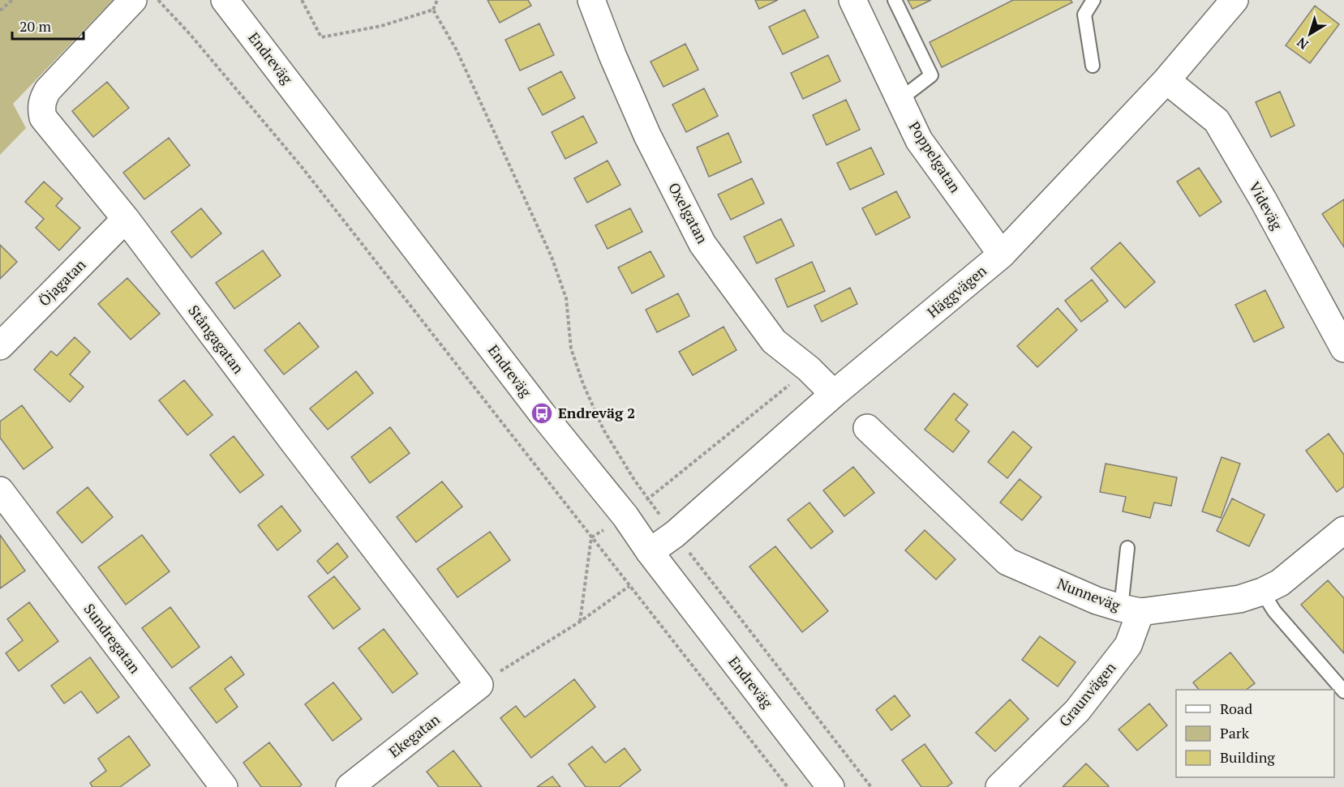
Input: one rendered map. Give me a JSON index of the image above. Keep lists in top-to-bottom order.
{
  "streets": {
    "street": [
      "Endreväg",
      "Poppelgatan",
      "Videväg",
      "Oxelgatan",
      "Öjagatan",
      "Häggvägen",
      "Stångagatan",
      "Nunneväg",
      "Sundregatan",
      "Graunvägen",
      "Ekegatan"
    ]
  },
  "crossings": [
    ["Endreväg", "Häggvägen"],
    ["Poppelgatan", "Häggvägen"],
    ["Videväg", "Häggvägen"],
    ["Oxelgatan", "Häggvägen"],
    ["Öjagatan", "Stångagatan"],
    ["Stångagatan", "Ekegatan"],
    ["Nunneväg", "Graunvägen"]
  ],
  "places": {
    "bus stop": ["Endreväg 2"]
  },
  "legend": ["Road", "Park", "Building"],
  "scale_bar": "20 m",
  "north": "bottom left"
}
